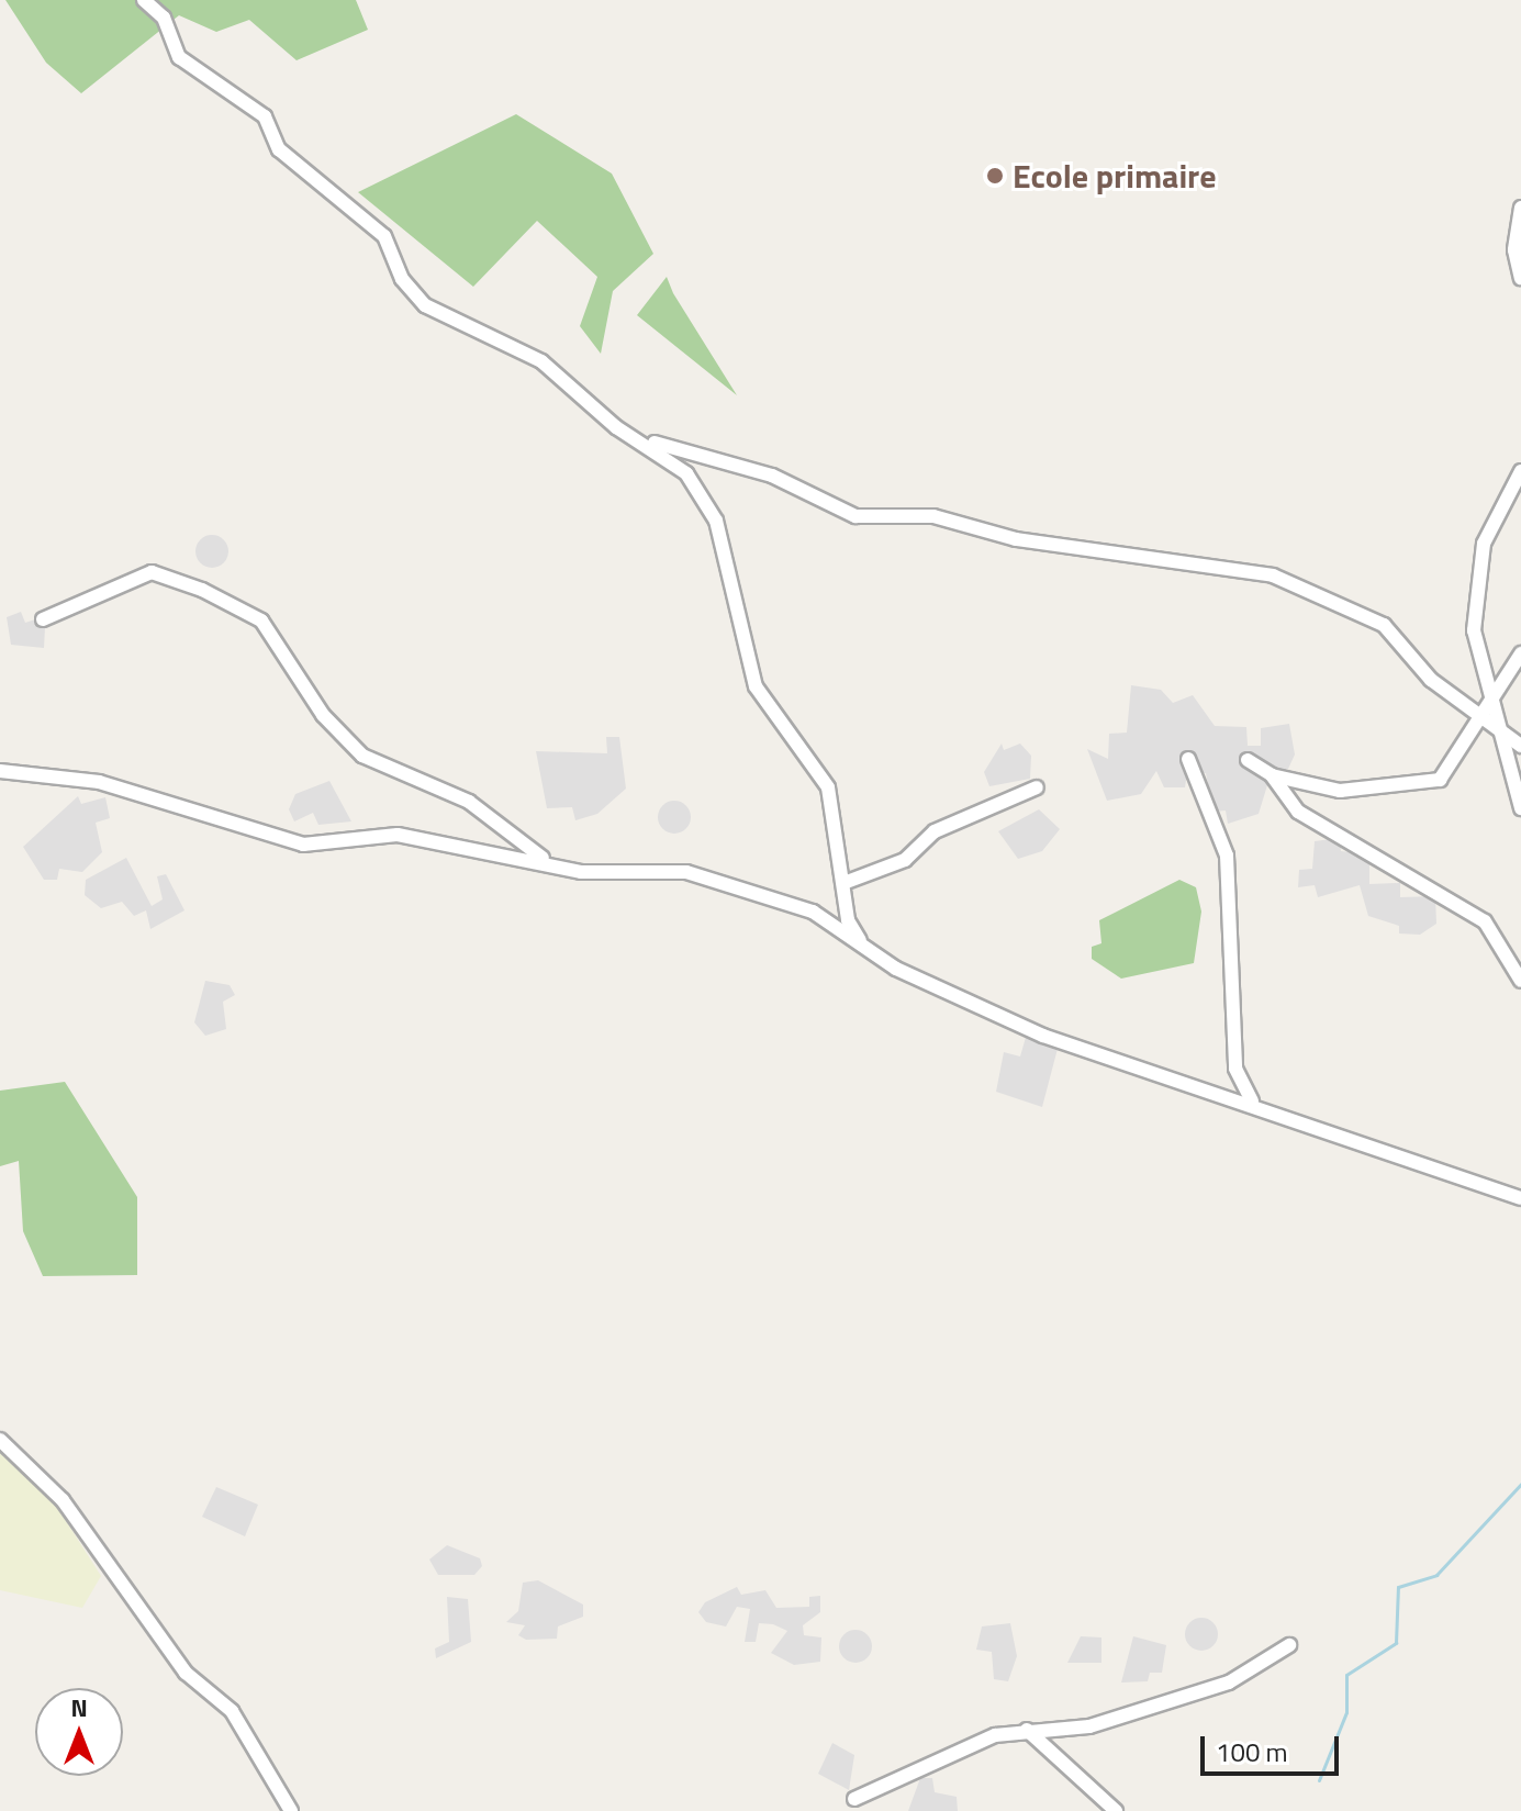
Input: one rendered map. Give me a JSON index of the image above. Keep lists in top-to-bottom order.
{
  "places": ["Ecole primaire"],
  "scale_bar": "100 m",
  "north": "top"
}
